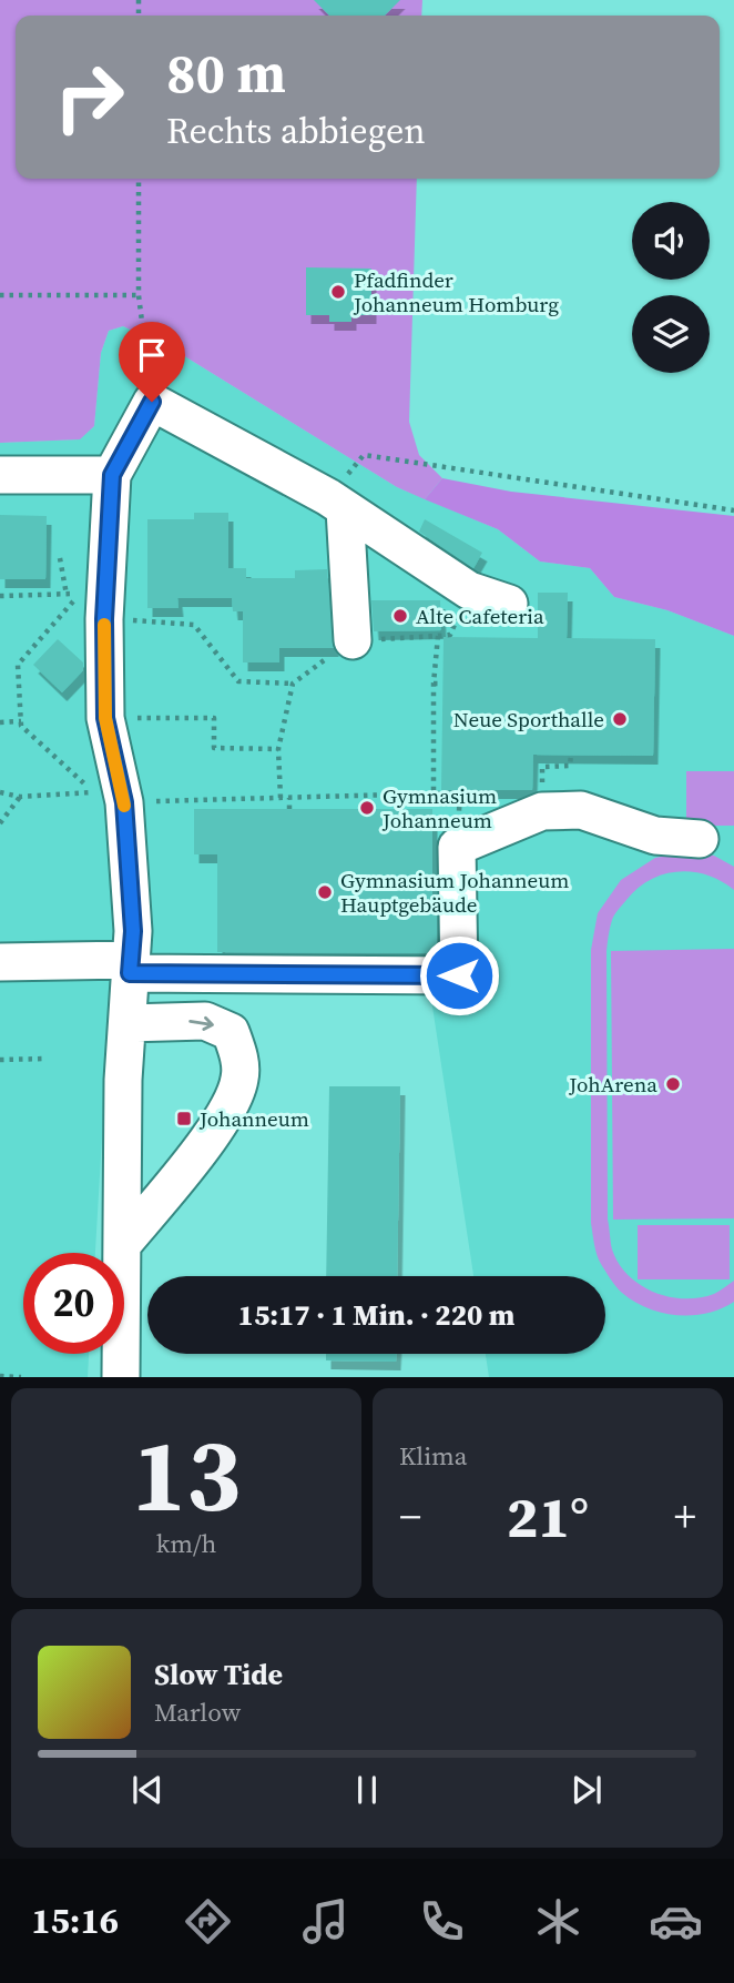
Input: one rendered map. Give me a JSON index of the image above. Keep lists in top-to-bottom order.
{
  "places": {
    "other": [
      "Pfadfinder Johanneum Homburg",
      "Alte Cafeteria",
      "Neue Sporthalle",
      "Gymnasium Johanneum",
      "Gymnasium Johanneum Hauptgebäude",
      "JohArena"
    ],
    "transit": ["Johanneum"]
  },
  "page": {
    "turn": ["80 m", "Rechts abbiegen"],
    "limit": "20",
    "trip": "15:17 · 1 Min. · 220 m",
    "tile": [
      ["13", "km/h"],
      "Klima"
    ],
    "heat": ["−", "21°", "+"],
    "song": ["Slow Tide", "Marlow"],
    "tabs": "15:16"
  }
}
